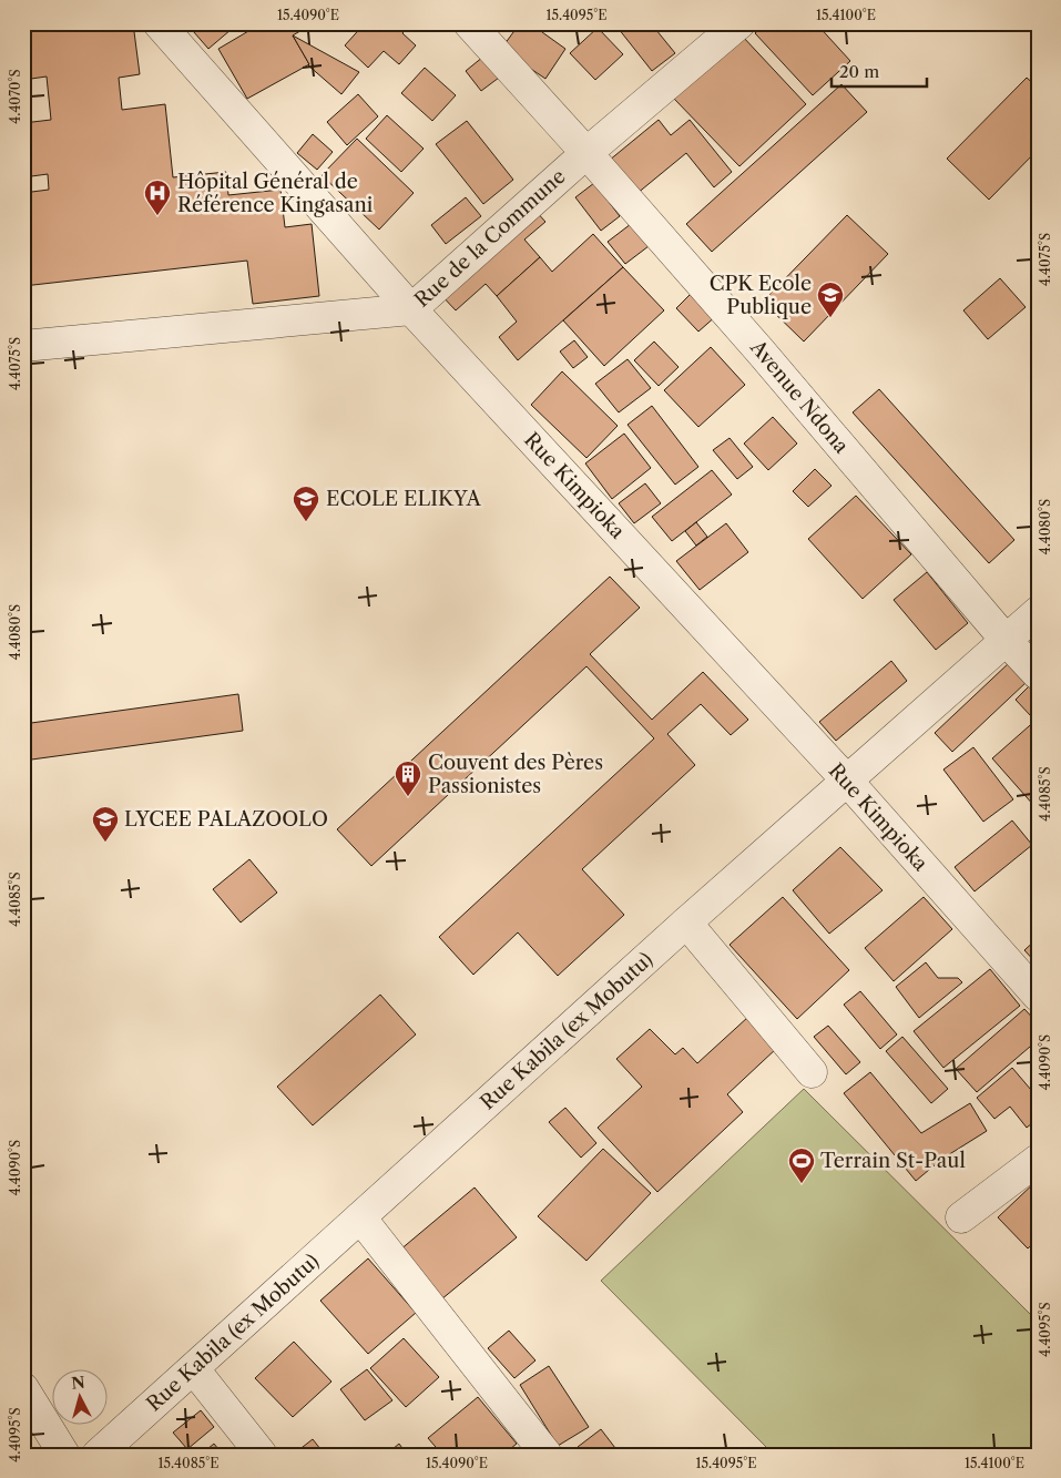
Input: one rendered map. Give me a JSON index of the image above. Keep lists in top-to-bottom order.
{
  "streets": {
    "street": [
      "Rue de la Commune",
      "Avenue Ndona",
      "Rue Kimpioka",
      "Rue Kabila (ex Mobutu)"
    ]
  },
  "crossings": [
    ["Rue de la Commune", "Avenue Ndona"],
    ["Rue de la Commune", "Rue Kimpioka"],
    ["Avenue Ndona", "Rue Kabila (ex Mobutu)"],
    ["Rue Kimpioka", "Rue Kabila (ex Mobutu)"]
  ],
  "places": {
    "hospital": ["Hôpital Général de Référence Kingasani"],
    "school or university": ["CPK Ecole Publique", "ECOLE ELIKYA", "LYCEE PALAZOOLO"],
    "building": ["Couvent des Pères Passionistes"],
    "sports": ["Terrain St-Paul"]
  },
  "scale_bar": "20 m",
  "north": "top",
  "coordinates": [
    "15.4090°E",
    "15.4095°E",
    "15.4100°E",
    "4.4070°S",
    "4.4075°S",
    "4.4080°S",
    "4.4085°S",
    "4.4090°S",
    "4.4095°S",
    "15.4085°E"
  ]
}
